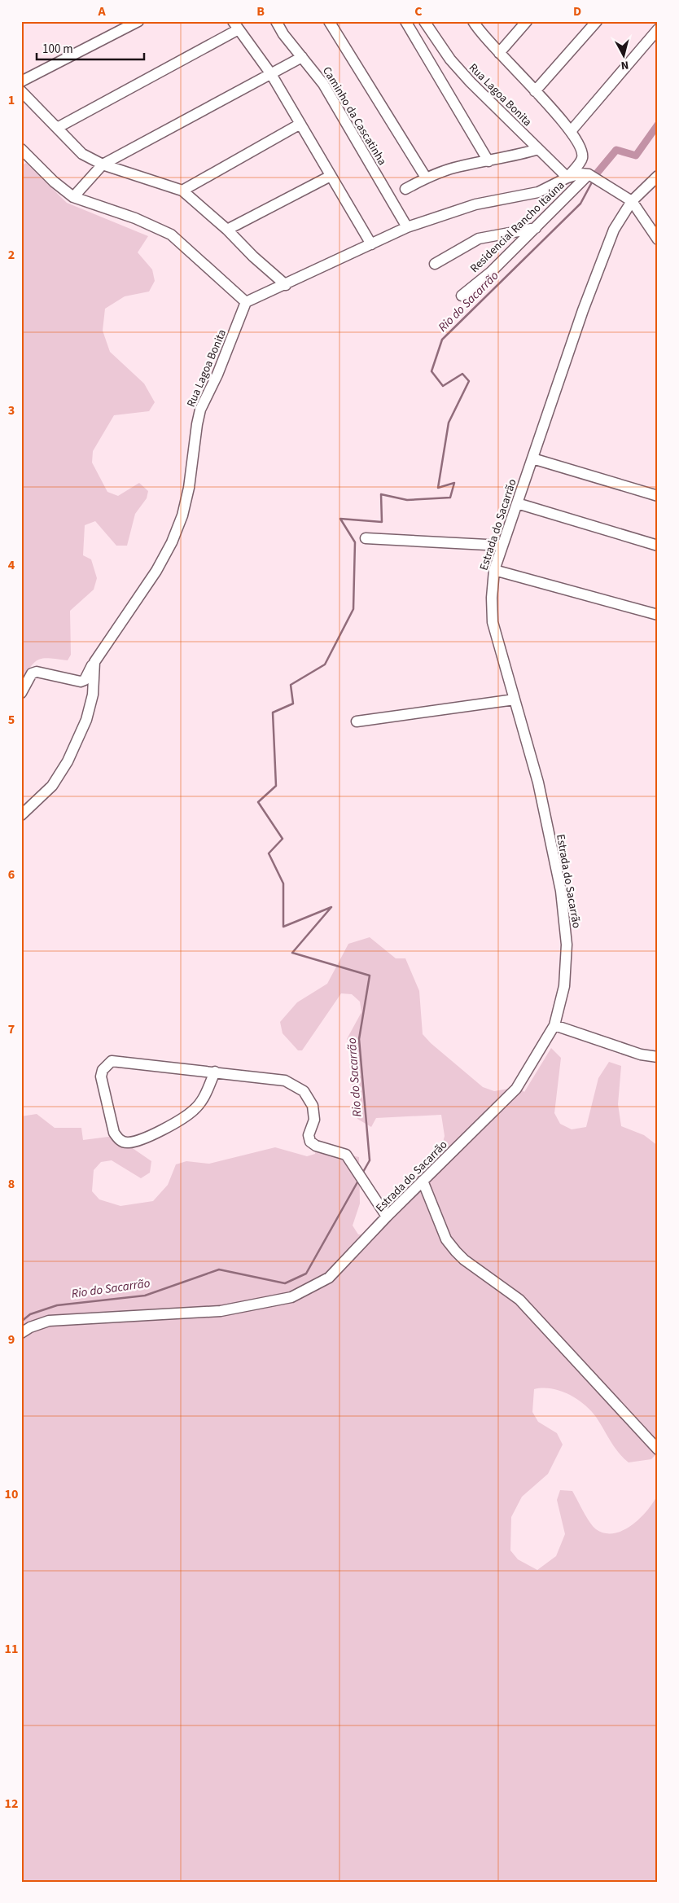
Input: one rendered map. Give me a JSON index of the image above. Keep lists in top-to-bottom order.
{
  "streets": {
    "street": [
      "Rua Lagoa Bonita",
      "Caminho da Cascatinha",
      "Residencial Rancho Itaúna",
      "Estrada do Sacarrão"
    ]
  },
  "water": ["Rio do Sacarrão"],
  "scale_bar": "100 m",
  "north": "bottom",
  "grid": {
    "columns": [
      "A",
      "B",
      "C",
      "D"
    ],
    "rows": [
      "1",
      "2",
      "3",
      "4",
      "5",
      "6",
      "7",
      "8",
      "9",
      "10",
      "11",
      "12"
    ]
  }
}
